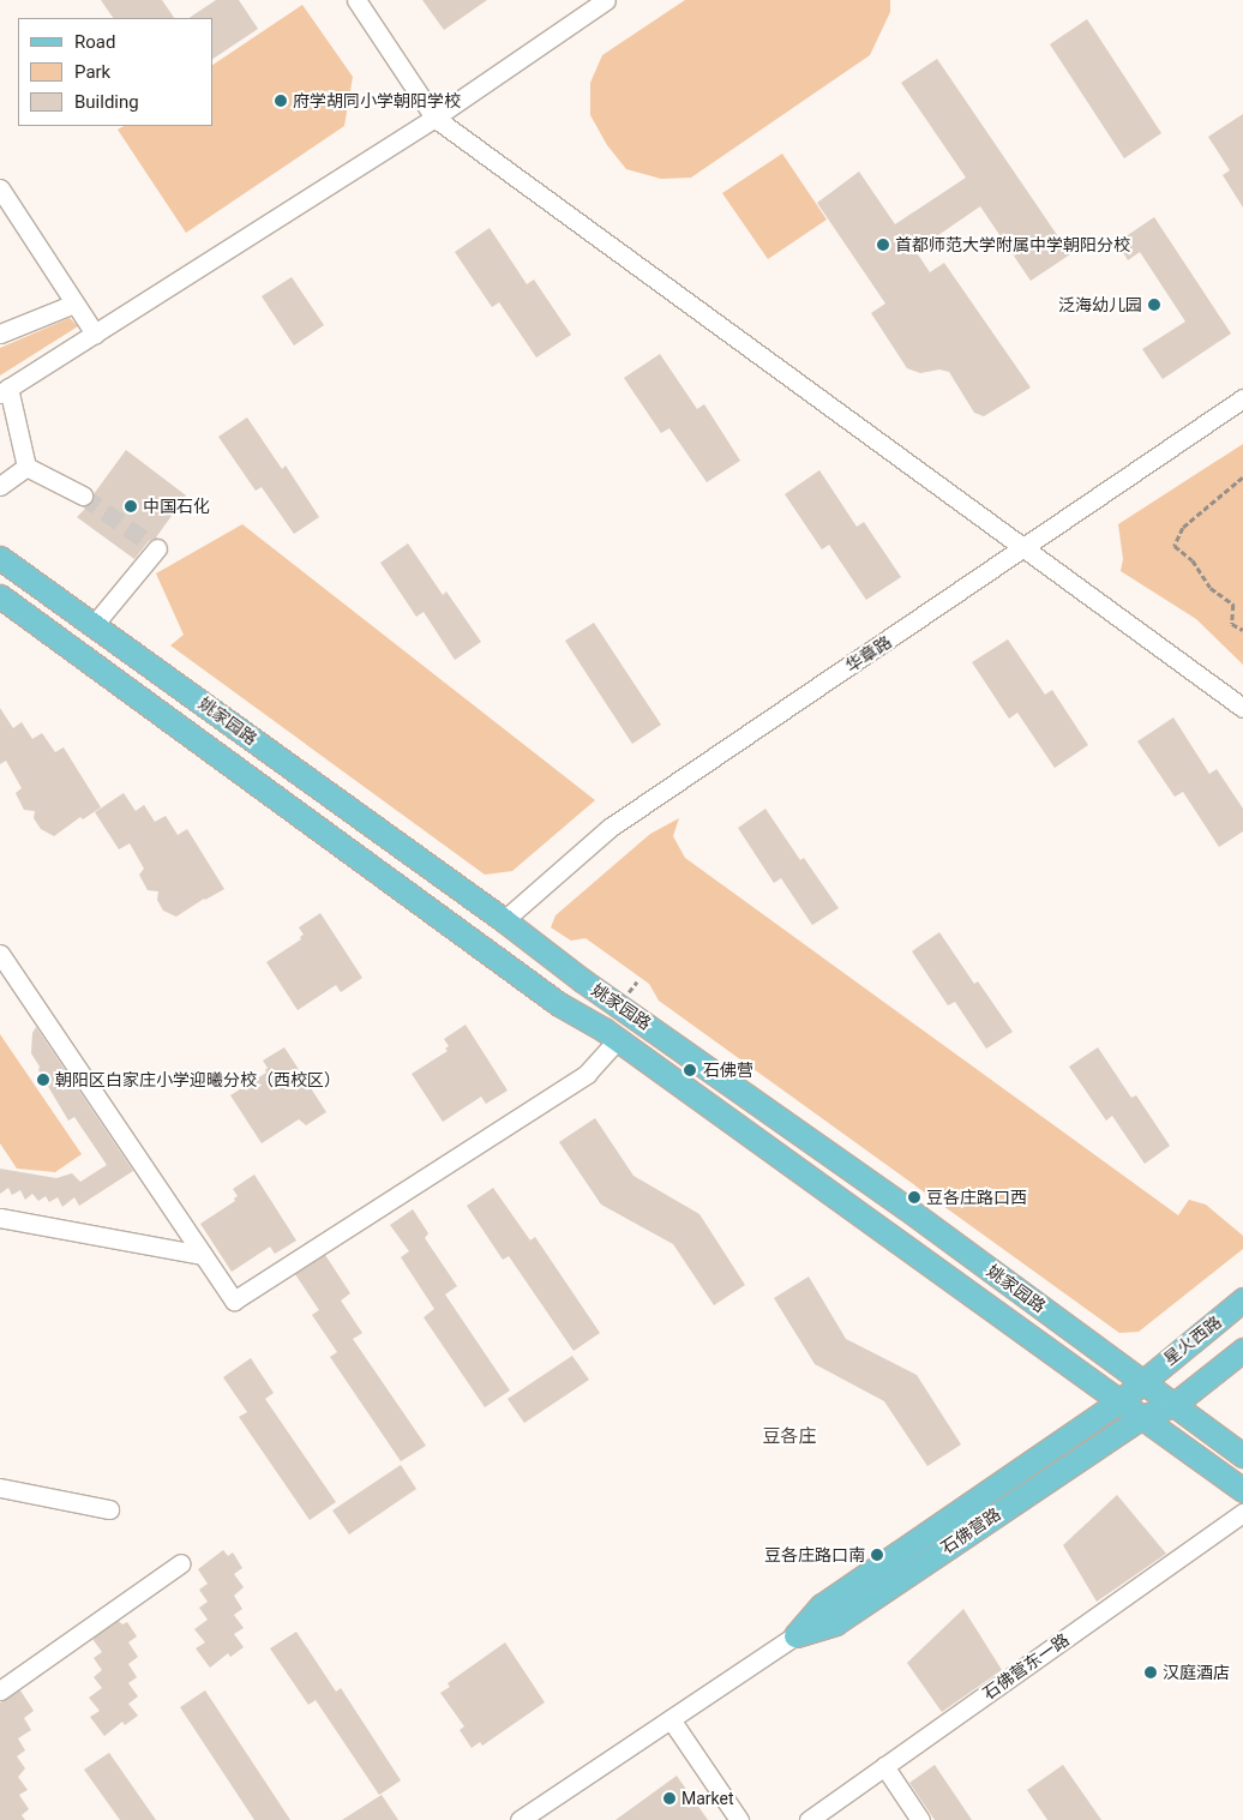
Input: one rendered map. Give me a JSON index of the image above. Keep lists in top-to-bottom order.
{
  "streets": {
    "main road": ["姚家园路", "星火西路", "石佛营路"],
    "street": ["华章路", "石佛营东一路"]
  },
  "crossings": [
    ["华章路", "姚家园路"],
    ["姚家园路", "星火西路"],
    ["姚家园路", "石佛营路"],
    ["星火西路", "石佛营路"]
  ],
  "districts": ["豆各庄"],
  "places": [
    "府学胡同小学朝阳学校",
    "首都师范大学附属中学朝阳分校",
    "泛海幼儿园",
    "中国石化",
    "石佛营",
    "朝阳区白家庄小学迎曦分校（西校区）",
    "豆各庄路口西",
    "豆各庄路口南",
    "汉庭酒店",
    "Market"
  ],
  "legend": ["Road", "Park", "Building"]
}
